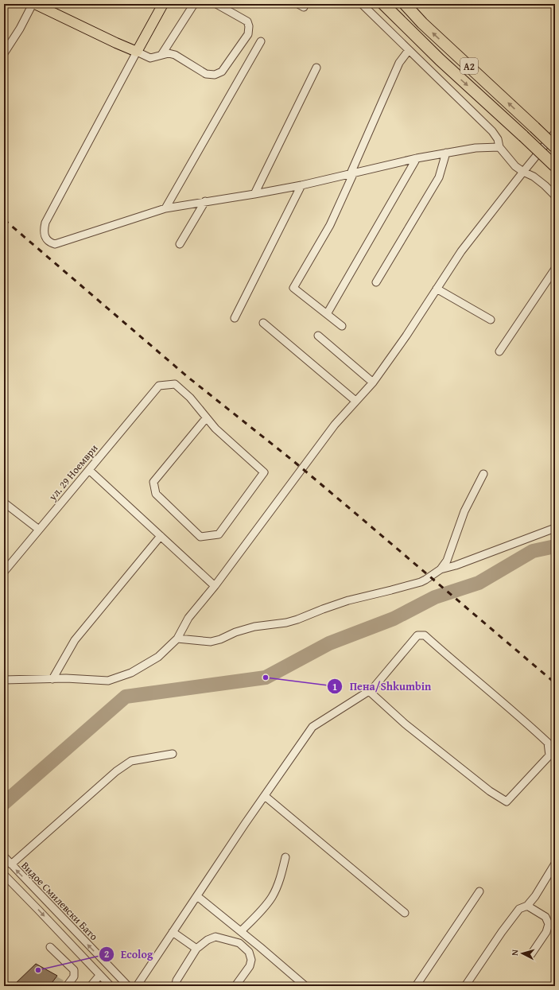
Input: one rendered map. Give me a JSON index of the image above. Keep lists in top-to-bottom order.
{
  "streets": {
    "highway": ["A2"],
    "street": ["ул. 29 Ноември", "Видое Смилевски Бато"]
  },
  "places": ["Пена/Shkumbin", "Ecolog"],
  "north": "left"
}
